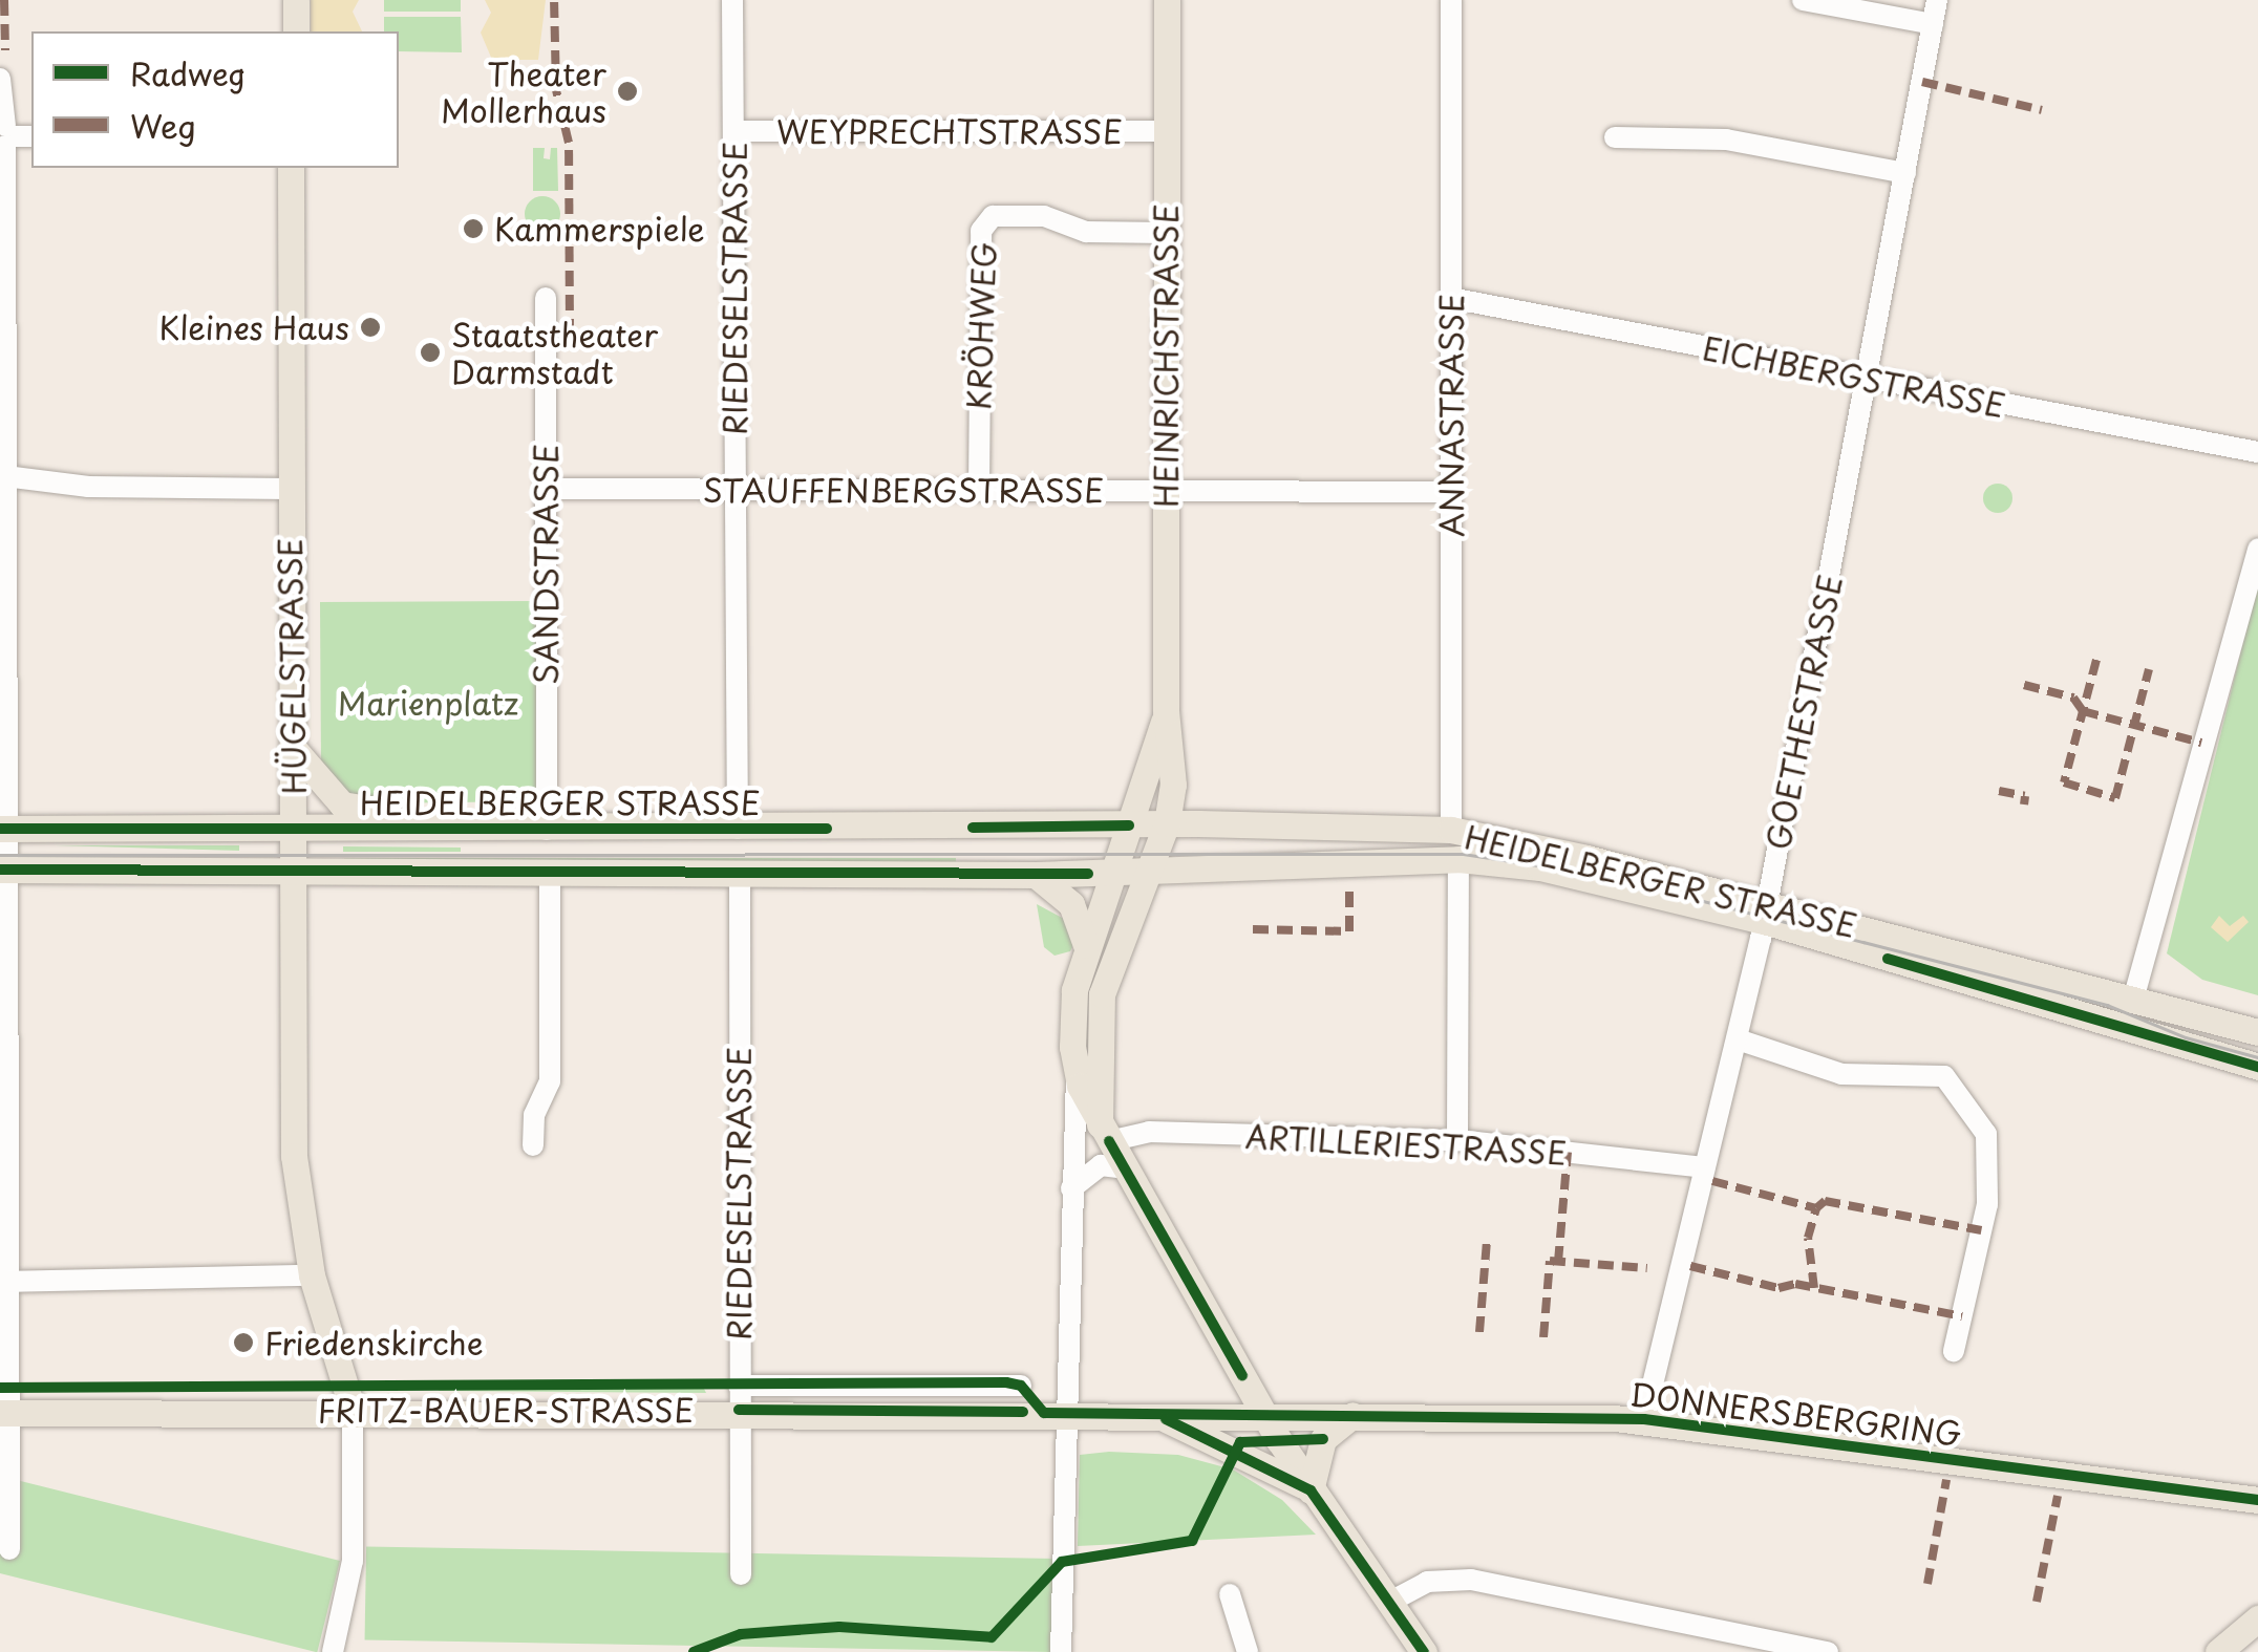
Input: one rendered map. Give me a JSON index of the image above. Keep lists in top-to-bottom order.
{
  "streets": {
    "main road": [
      "HEINRICHSTRASSE",
      "HÜGELSTRASSE",
      "HEIDELBERGER STRASSE",
      "FRITZ-BAUER-STRASSE",
      "DONNERSBERGRING"
    ],
    "street": [
      "WEYPRECHTSTRASSE",
      "RIEDESELSTRASSE",
      "KRÖHWEG",
      "EICHBERGSTRASSE",
      "ANNASTRASSE",
      "STAUFFENBERGSTRASSE",
      "SANDSTRASSE",
      "GOETHESTRASSE",
      "ARTILLERIESTRASSE"
    ]
  },
  "crossings": [
    ["WEYPRECHTSTRASSE", "RIEDESELSTRASSE"],
    ["WEYPRECHTSTRASSE", "HEINRICHSTRASSE"],
    ["RIEDESELSTRASSE", "STAUFFENBERGSTRASSE"],
    ["RIEDESELSTRASSE", "HEIDELBERGER STRASSE"],
    ["RIEDESELSTRASSE", "FRITZ-BAUER-STRASSE"],
    ["KRÖHWEG", "HEINRICHSTRASSE"],
    ["KRÖHWEG", "STAUFFENBERGSTRASSE"],
    ["HEINRICHSTRASSE", "STAUFFENBERGSTRASSE"],
    ["HEINRICHSTRASSE", "HEIDELBERGER STRASSE"],
    ["HEINRICHSTRASSE", "ARTILLERIESTRASSE"],
    ["HEINRICHSTRASSE", "FRITZ-BAUER-STRASSE"],
    ["HEINRICHSTRASSE", "DONNERSBERGRING"],
    ["EICHBERGSTRASSE", "ANNASTRASSE"],
    ["EICHBERGSTRASSE", "GOETHESTRASSE"],
    ["ANNASTRASSE", "STAUFFENBERGSTRASSE"],
    ["ANNASTRASSE", "HEIDELBERGER STRASSE"],
    ["STAUFFENBERGSTRASSE", "SANDSTRASSE"],
    ["SANDSTRASSE", "HEIDELBERGER STRASSE"],
    ["HÜGELSTRASSE", "HEIDELBERGER STRASSE"],
    ["HÜGELSTRASSE", "FRITZ-BAUER-STRASSE"],
    ["GOETHESTRASSE", "HEIDELBERGER STRASSE"],
    ["GOETHESTRASSE", "ARTILLERIESTRASSE"],
    ["GOETHESTRASSE", "DONNERSBERGRING"],
    ["FRITZ-BAUER-STRASSE", "DONNERSBERGRING"]
  ],
  "parks": ["Marienplatz"],
  "places": [
    "Theater Mollerhaus",
    "Kammerspiele",
    "Kleines Haus",
    "Staatstheater Darmstadt",
    "Friedenskirche"
  ],
  "legend": ["Radweg", "Weg"]
}
